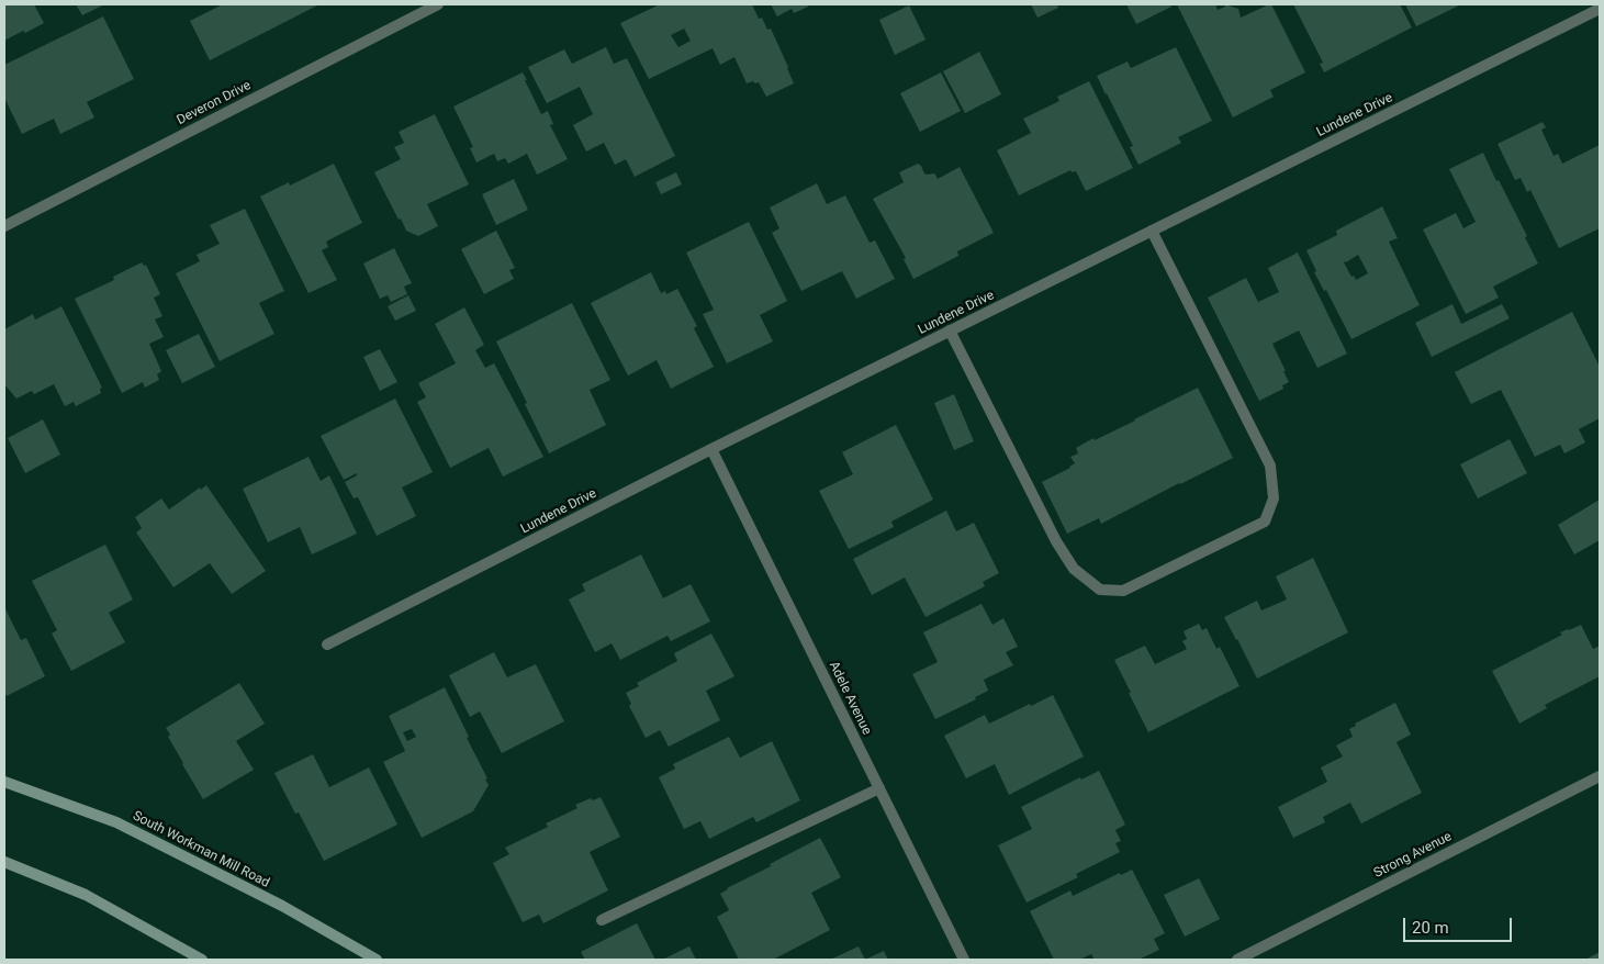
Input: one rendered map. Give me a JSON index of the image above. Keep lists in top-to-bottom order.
{
  "streets": {
    "main road": ["South Workman Mill Road"],
    "street": [
      "Deveron Drive",
      "Lundene Drive",
      "Adele Avenue",
      "Strong Avenue"
    ]
  },
  "crossings": [
    ["Lundene Drive", "Adele Avenue"]
  ],
  "scale_bar": "20 m"
}
